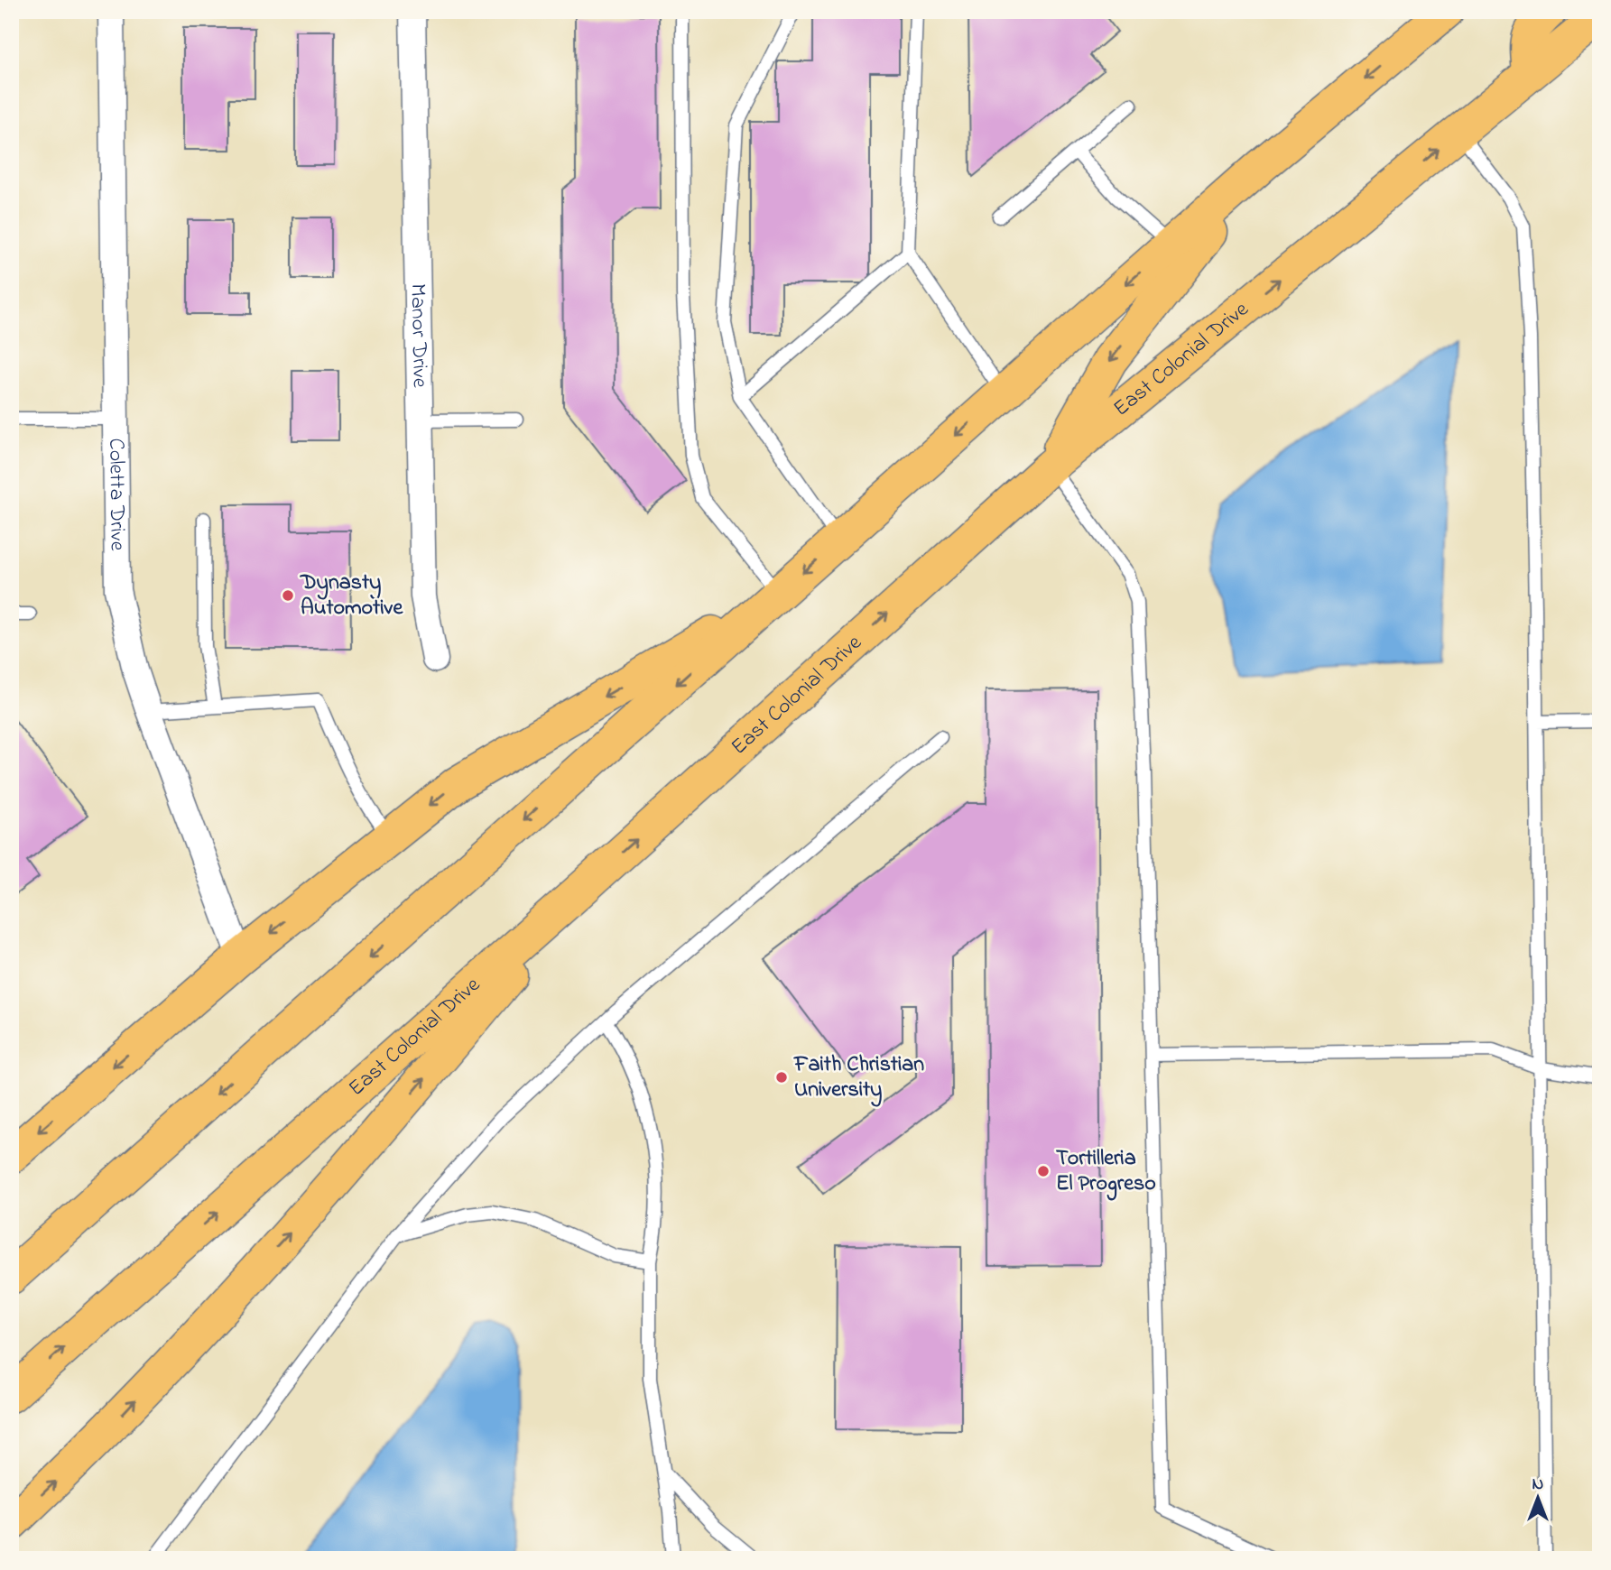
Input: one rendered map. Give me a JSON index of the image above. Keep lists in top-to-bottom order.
{
  "streets": {
    "highway": ["East Colonial Drive"],
    "street": ["Manor Drive", "Coletta Drive"]
  },
  "places": ["Dynasty Automotive", "Faith Christian University", "Tortilleria El Progreso"],
  "north": "top"
}
